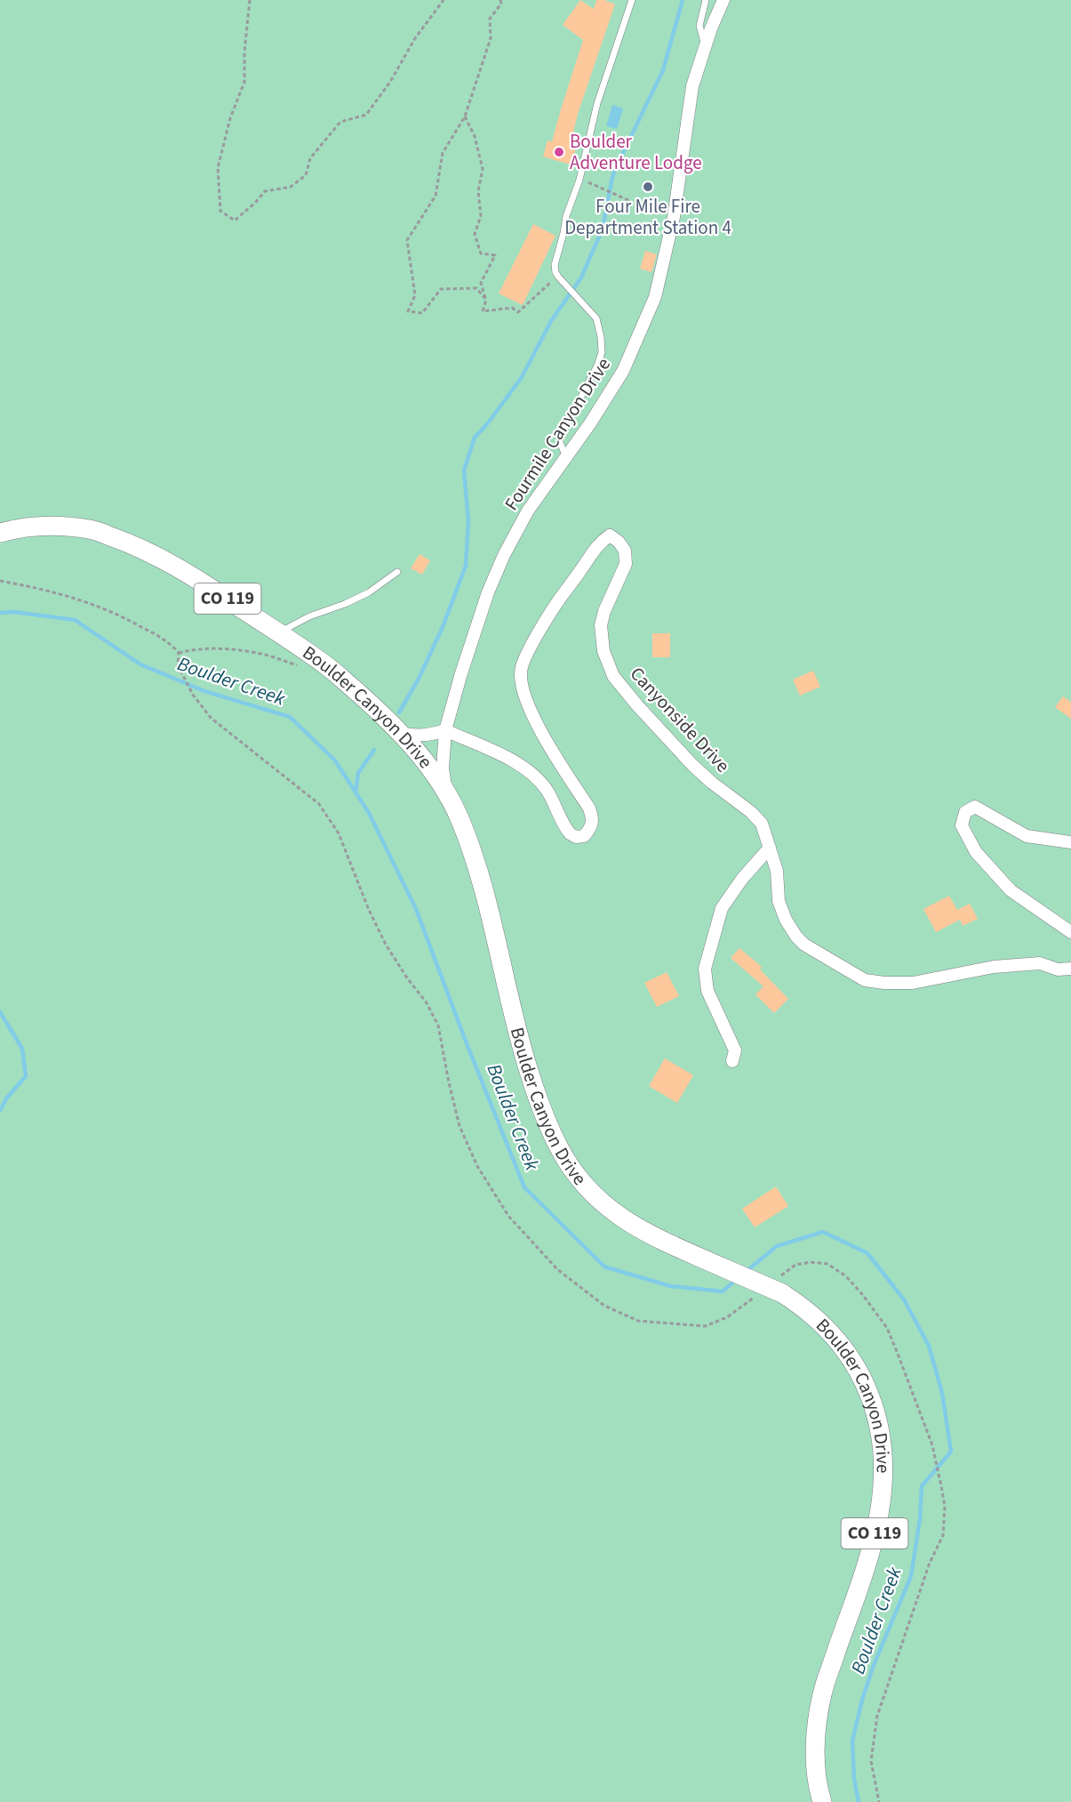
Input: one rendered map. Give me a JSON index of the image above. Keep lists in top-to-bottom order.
{
  "streets": {
    "main road": ["CO 119", "Boulder Canyon Drive"],
    "street": ["Fourmile Canyon Drive", "Canyonside Drive"]
  },
  "crossings": [
    ["Fourmile Canyon Drive", "Boulder Canyon Drive"],
    ["Fourmile Canyon Drive", "Canyonside Drive"]
  ],
  "water": ["Boulder Creek"],
  "places": ["Boulder Adventure Lodge", "Four Mile Fire Department Station 4"]
}
